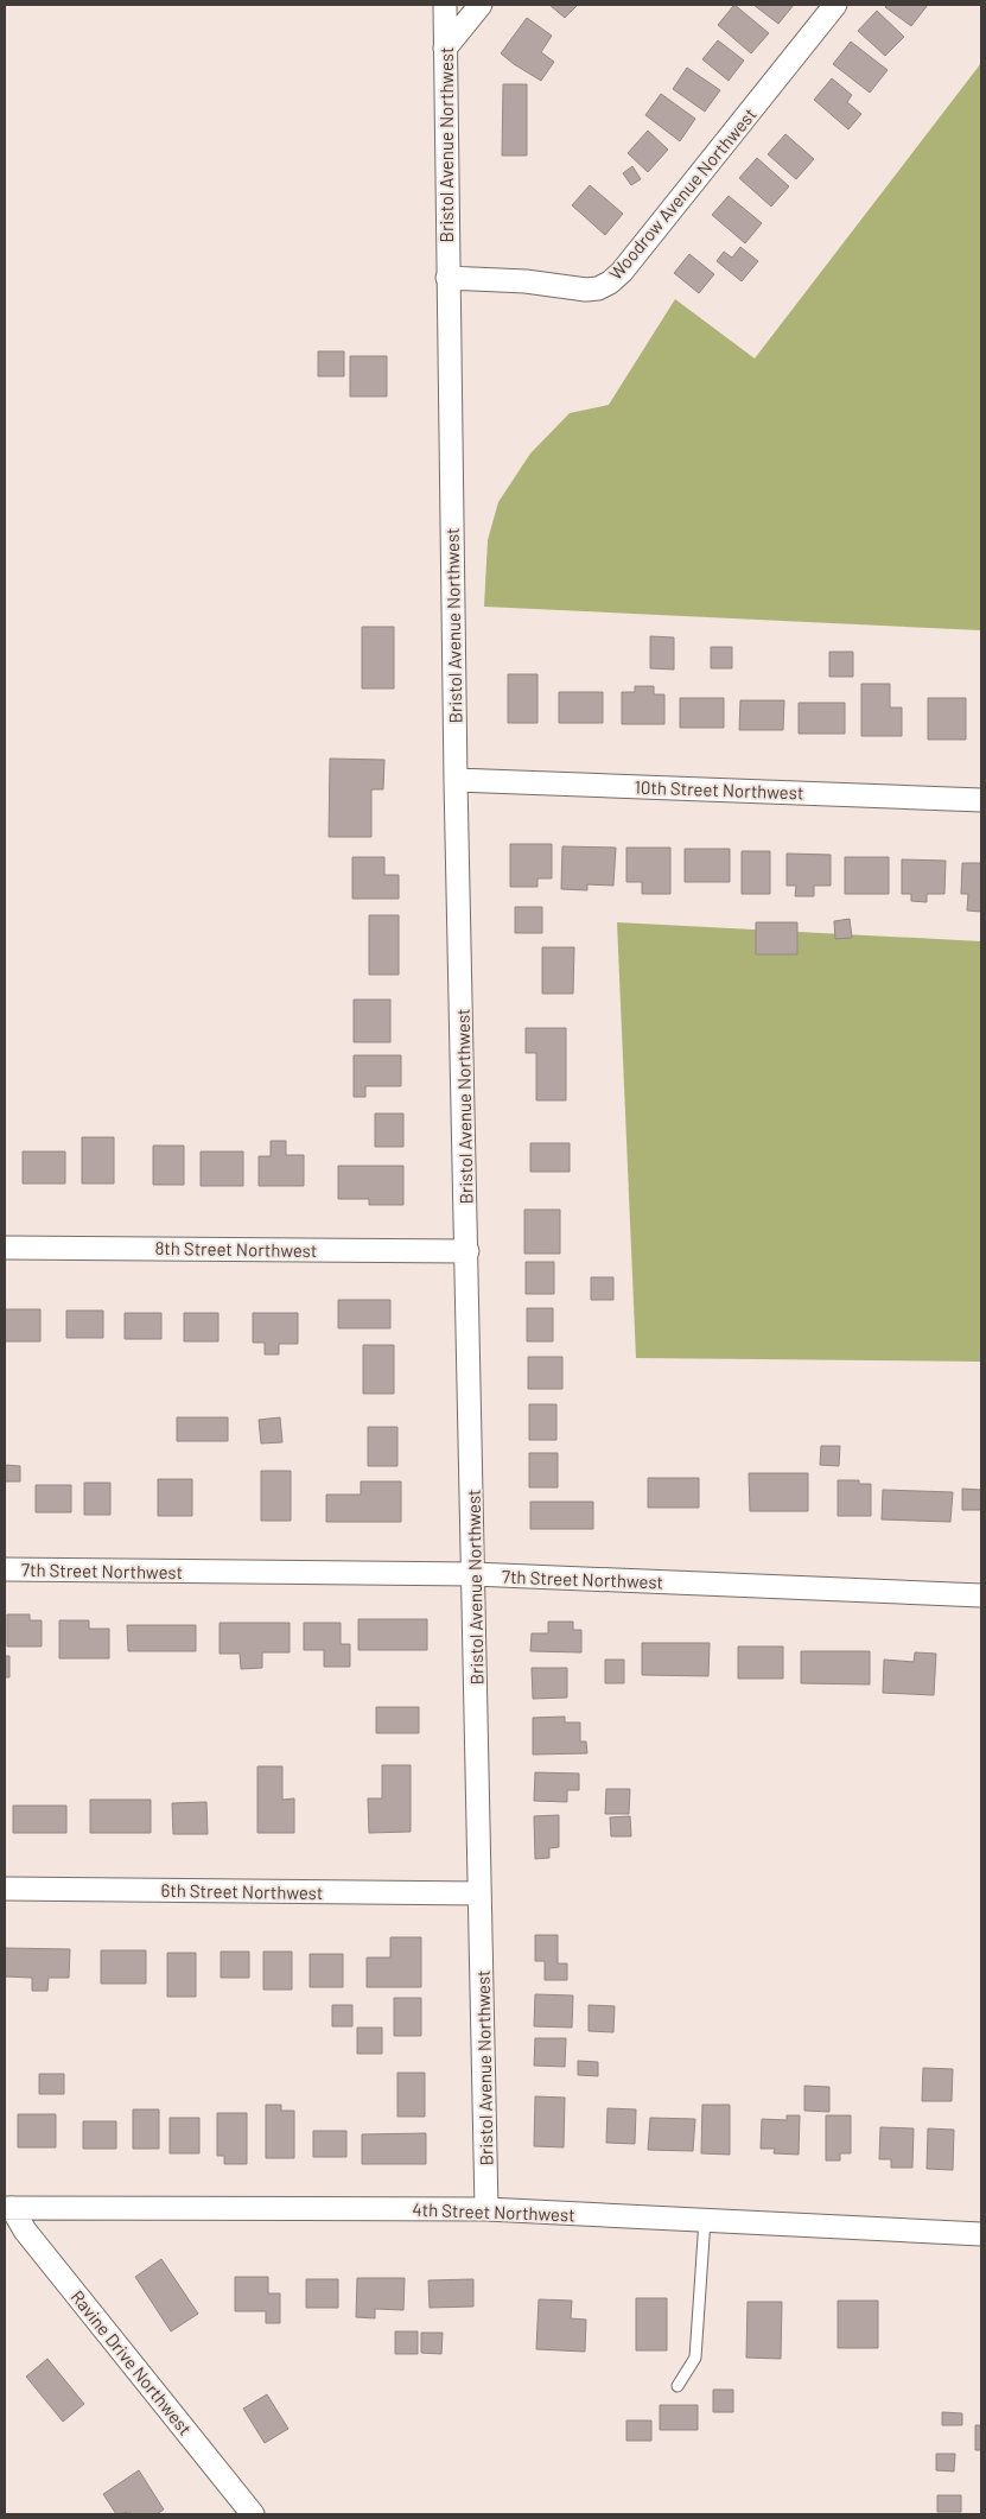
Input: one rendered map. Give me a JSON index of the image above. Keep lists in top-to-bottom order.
{
  "streets": {
    "street": [
      "Bristol Avenue Northwest",
      "Woodrow Avenue Northwest",
      "10th Street Northwest",
      "8th Street Northwest",
      "7th Street Northwest",
      "6th Street Northwest",
      "4th Street Northwest",
      "Ravine Drive Northwest"
    ]
  },
  "crossings": [
    ["Bristol Avenue Northwest", "Woodrow Avenue Northwest"],
    ["Bristol Avenue Northwest", "10th Street Northwest"],
    ["Bristol Avenue Northwest", "8th Street Northwest"],
    ["Bristol Avenue Northwest", "7th Street Northwest"],
    ["Bristol Avenue Northwest", "6th Street Northwest"],
    ["Bristol Avenue Northwest", "4th Street Northwest"],
    ["4th Street Northwest", "Ravine Drive Northwest"]
  ]
}
